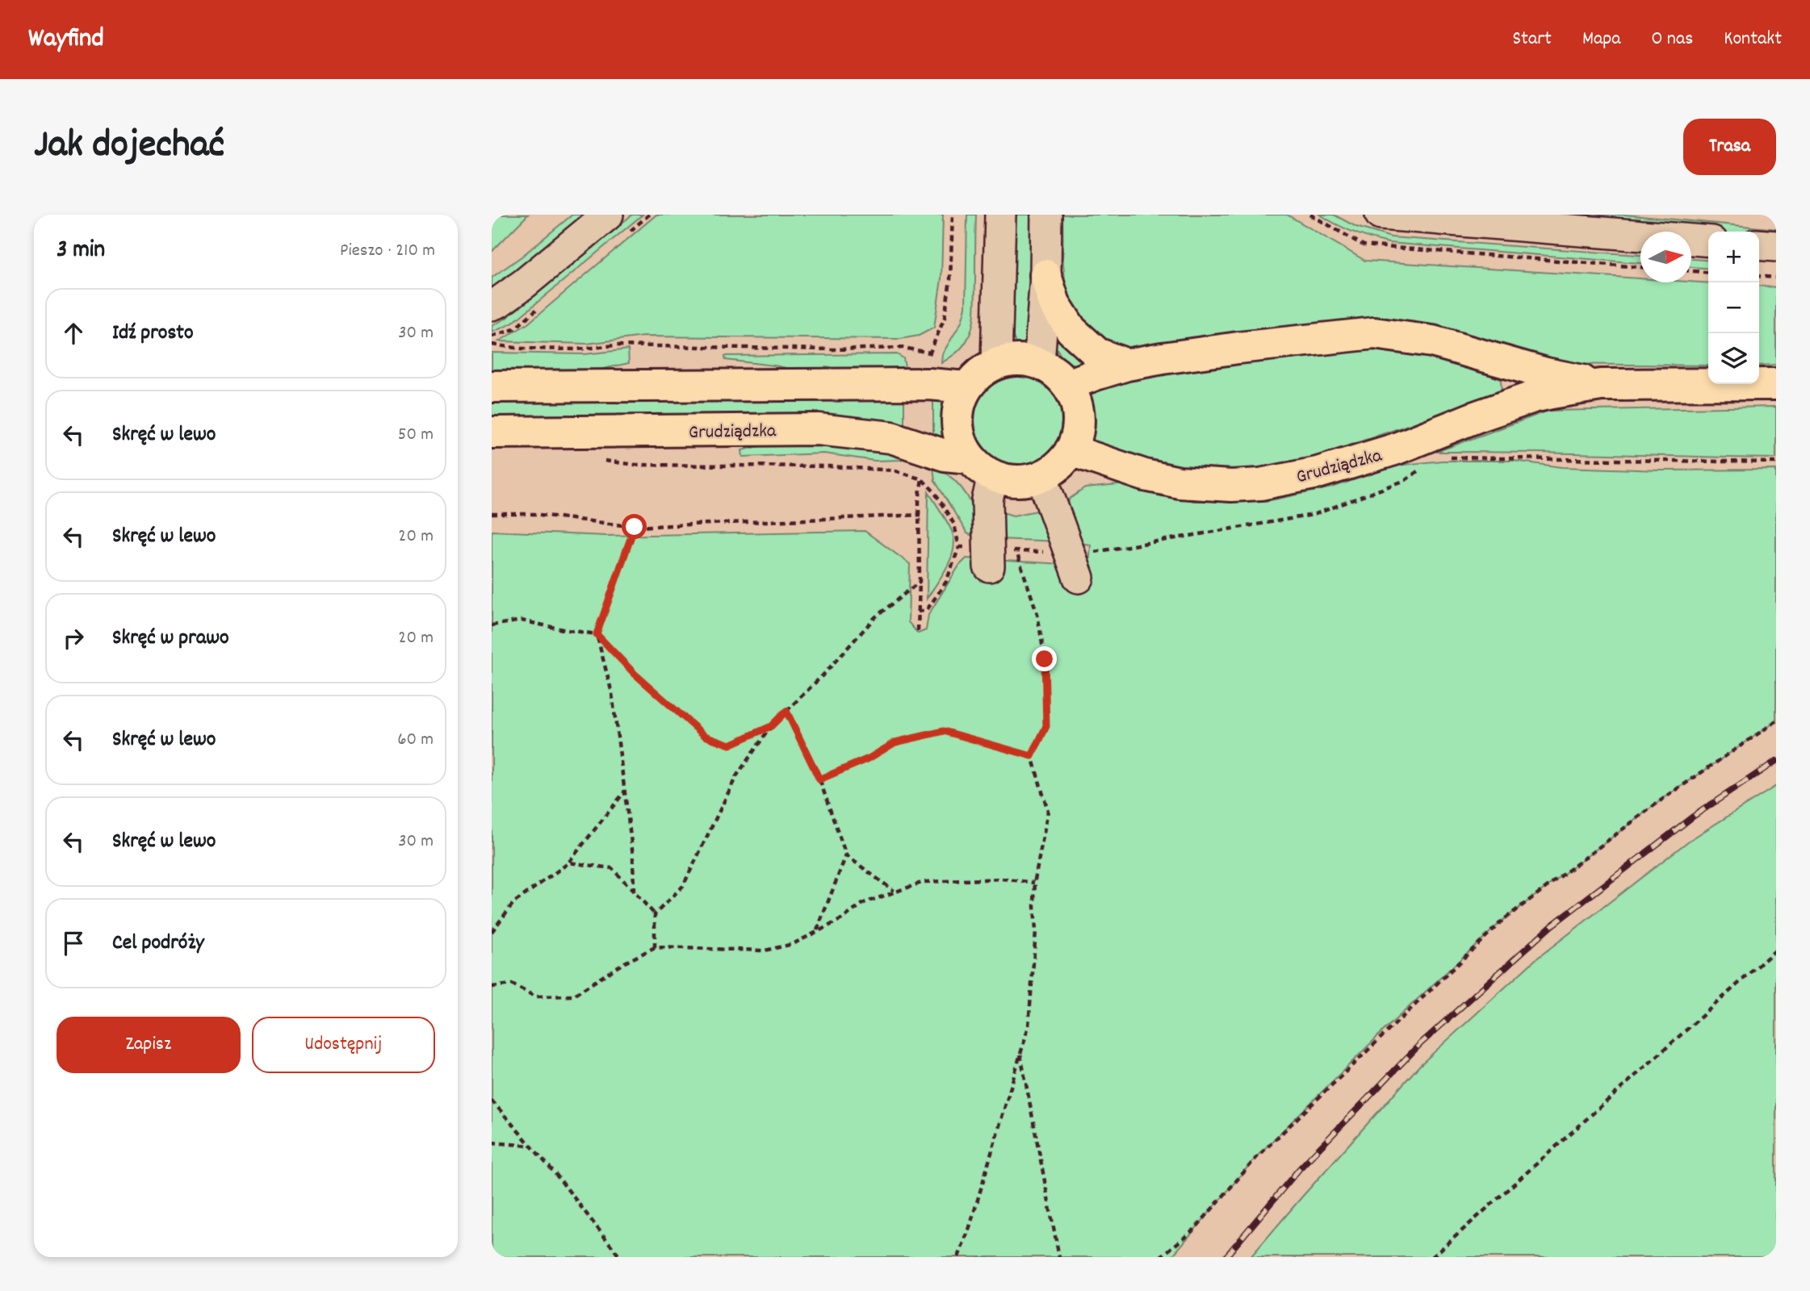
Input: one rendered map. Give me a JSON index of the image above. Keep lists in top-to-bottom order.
{
  "streets": {
    "main road": ["Grudziądzka"]
  },
  "north": "right",
  "page": {
    "header": "Wayfind",
    "nav": [
      "Start",
      "Mapa",
      "O nas",
      "Kontakt"
    ],
    "title": "Jak dojechać",
    "buttons": [
      "Trasa",
      ["Zapisz", "Udostępnij"]
    ],
    "heading": ["3 min", "Pieszo · 210 m"],
    "map_buttons": ["+", "−"],
    "list": [
      ["Idź prosto", "30 m"],
      ["Skręć w lewo", "50 m"],
      ["Skręć w lewo", "20 m"],
      ["Skręć w prawo", "20 m"],
      ["Skręć w lewo", "60 m"],
      ["Skręć w lewo", "30 m"],
      "Cel podróży"
    ]
  }
}
